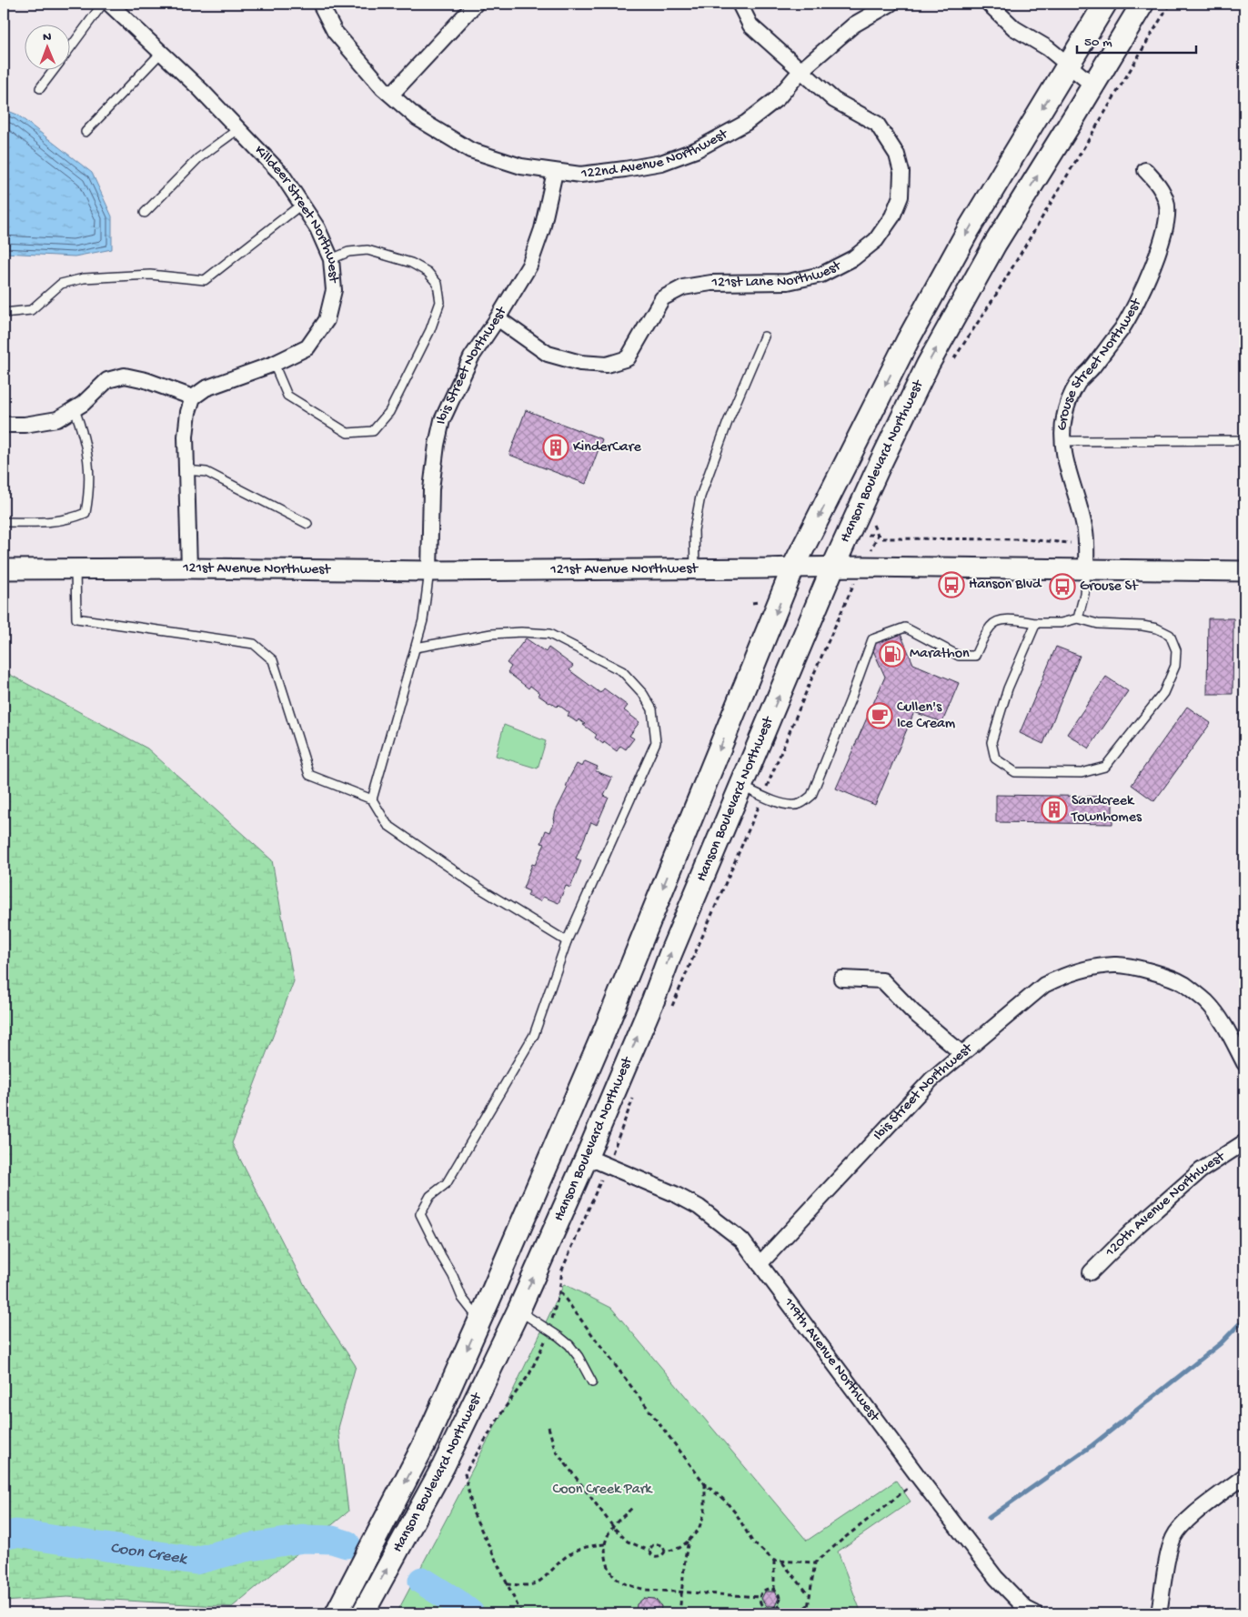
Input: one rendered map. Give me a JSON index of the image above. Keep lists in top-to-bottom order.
{
  "streets": {
    "main road": ["Hanson Boulevard Northwest"],
    "street": [
      "122nd Avenue Northwest",
      "Killdeer Street Northwest",
      "121st Lane Northwest",
      "Grouse Street Northwest",
      "Ibis Street Northwest",
      "121st Avenue Northwest",
      "120th Avenue Northwest",
      "119th Avenue Northwest"
    ]
  },
  "crossings": [
    ["122nd Avenue Northwest", "121st Lane Northwest"],
    ["122nd Avenue Northwest", "Ibis Street Northwest"],
    ["121st Lane Northwest", "Ibis Street Northwest"],
    ["Grouse Street Northwest", "121st Avenue Northwest"],
    ["Ibis Street Northwest", "121st Avenue Northwest"],
    ["Ibis Street Northwest", "119th Avenue Northwest"],
    ["Hanson Boulevard Northwest", "121st Avenue Northwest"],
    ["Hanson Boulevard Northwest", "119th Avenue Northwest"]
  ],
  "water": ["Coon Creek"],
  "parks": ["Coon Creek Park"],
  "places": {
    "building": ["KinderCare", "Sandcreek Townhomes"],
    "bus stop": ["Hanson Blvd", "Grouse St"],
    "fuel station": ["Marathon"],
    "cafe": ["Cullen's Ice Cream"]
  },
  "scale_bar": "50 m",
  "north": "top"
}
